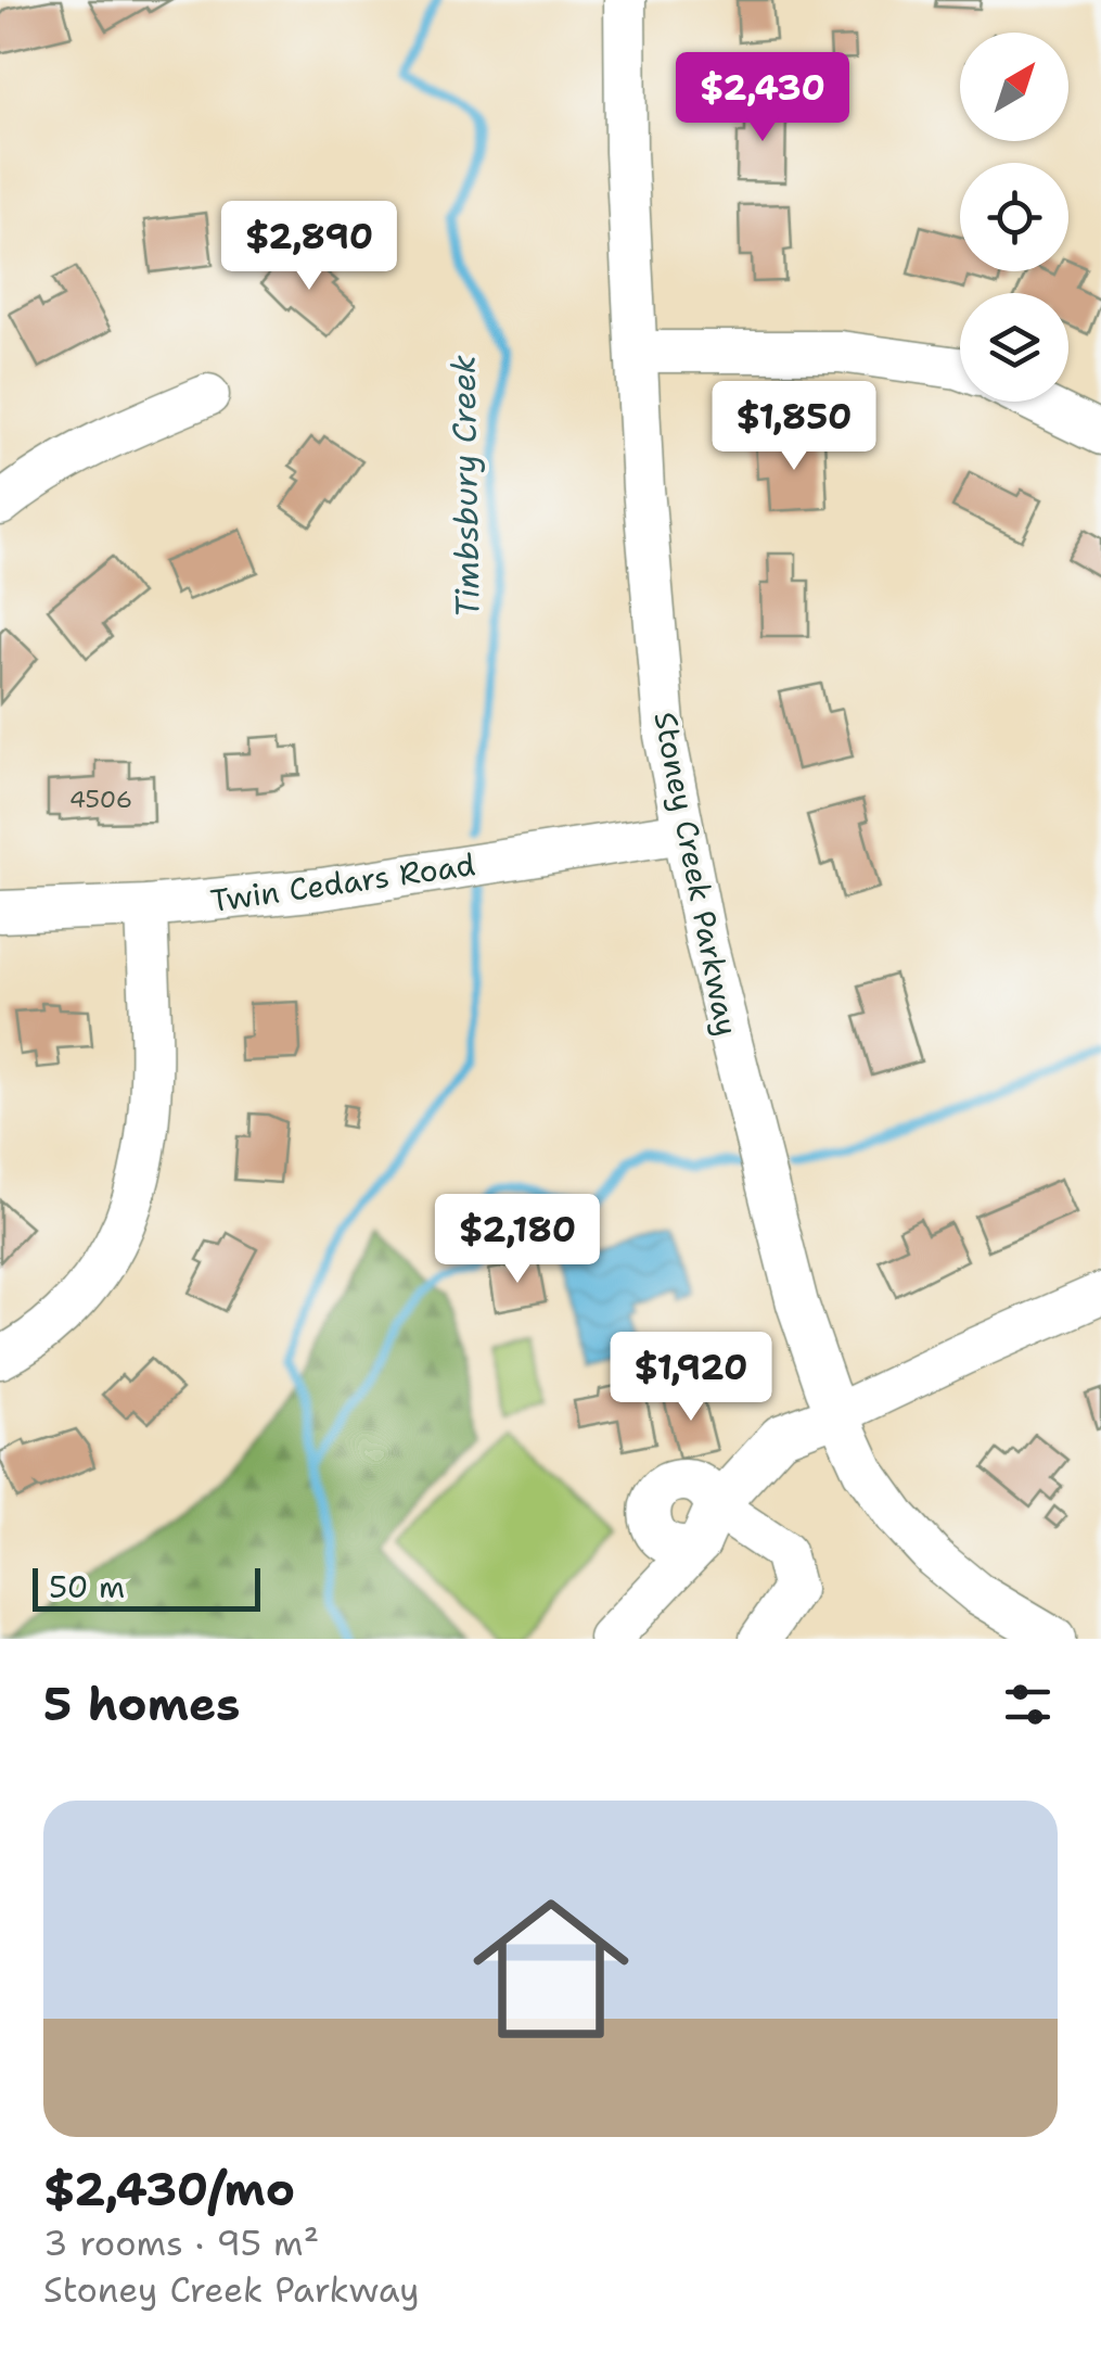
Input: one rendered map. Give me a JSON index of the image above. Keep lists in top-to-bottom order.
{
  "streets": {
    "street": ["Stoney Creek Parkway", "Twin Cedars Road"]
  },
  "crossings": [
    ["Stoney Creek Parkway", "Twin Cedars Road"]
  ],
  "water": ["Timbsbury Creek"],
  "house_numbers": ["4506"],
  "scale_bar": "50 m",
  "north": "top right",
  "page": {
    "price": [
      "$2,430",
      "$2,890",
      "$1,850",
      "$2,180",
      "$1,920"
    ],
    "scale": "50 m",
    "heading": "5 homes",
    "list": [
      {
        "name": "$2,430/mo",
        "note": "3 rooms · 95 m² · Stoney Creek Parkway"
      }
    ]
  }
}
